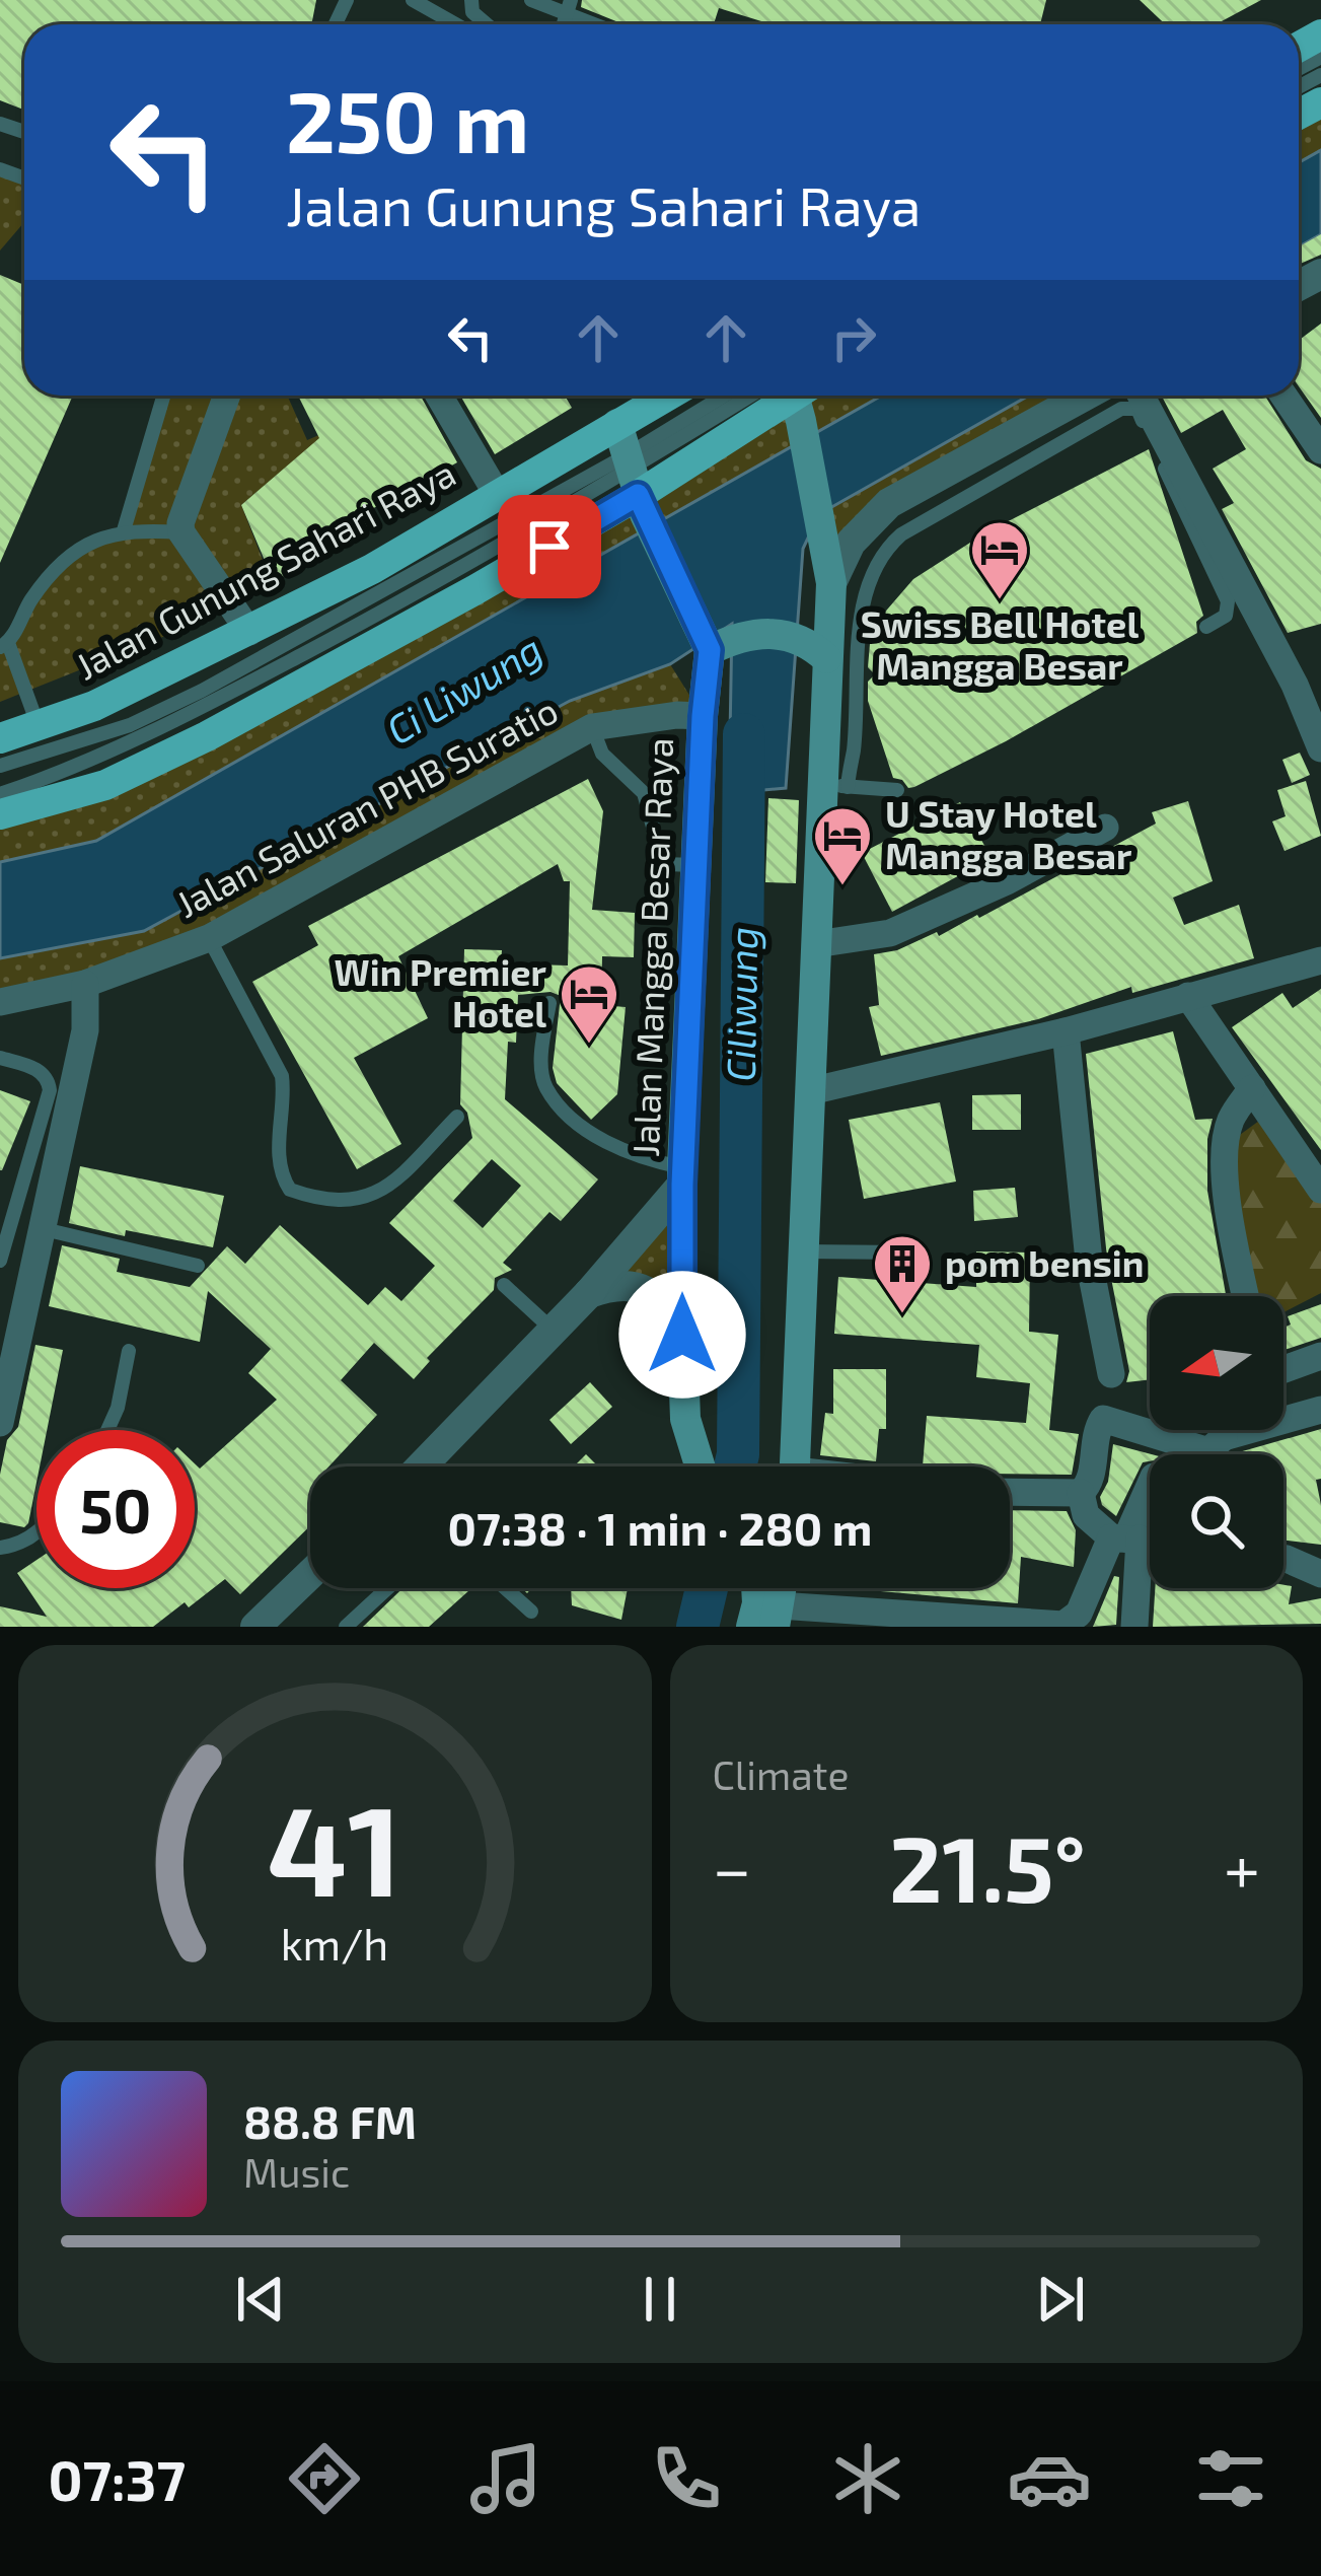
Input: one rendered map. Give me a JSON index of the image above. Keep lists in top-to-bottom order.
{
  "streets": {
    "main road": ["Jalan Gunung Sahari Raya", "Jalan Mangga Besar Raya"],
    "street": ["Jalan Saluran PHB Suratio"]
  },
  "crossings": [
    ["Jalan Saluran PHB Suratio", "Jalan Mangga Besar Raya"]
  ],
  "water": ["Ci Liwung", "Ciliwung"],
  "places": {
    "hotel": ["Swiss Bell Hotel Mangga Besar", "U Stay Hotel Mangga Besar", "Win Premier Hotel"],
    "building": ["pom bensin"]
  },
  "north": "left",
  "page": {
    "turn": ["250 m", "Jalan Gunung Sahari Raya"],
    "limit": "50",
    "trip": "07:38 · 1 min · 280 m",
    "tile": "Climate",
    "heat": ["−", "21.5°", "+"],
    "song": ["88.8 FM", "Music"],
    "tabs": "07:37",
    "gauge": ["41", "km/h"]
  }
}
